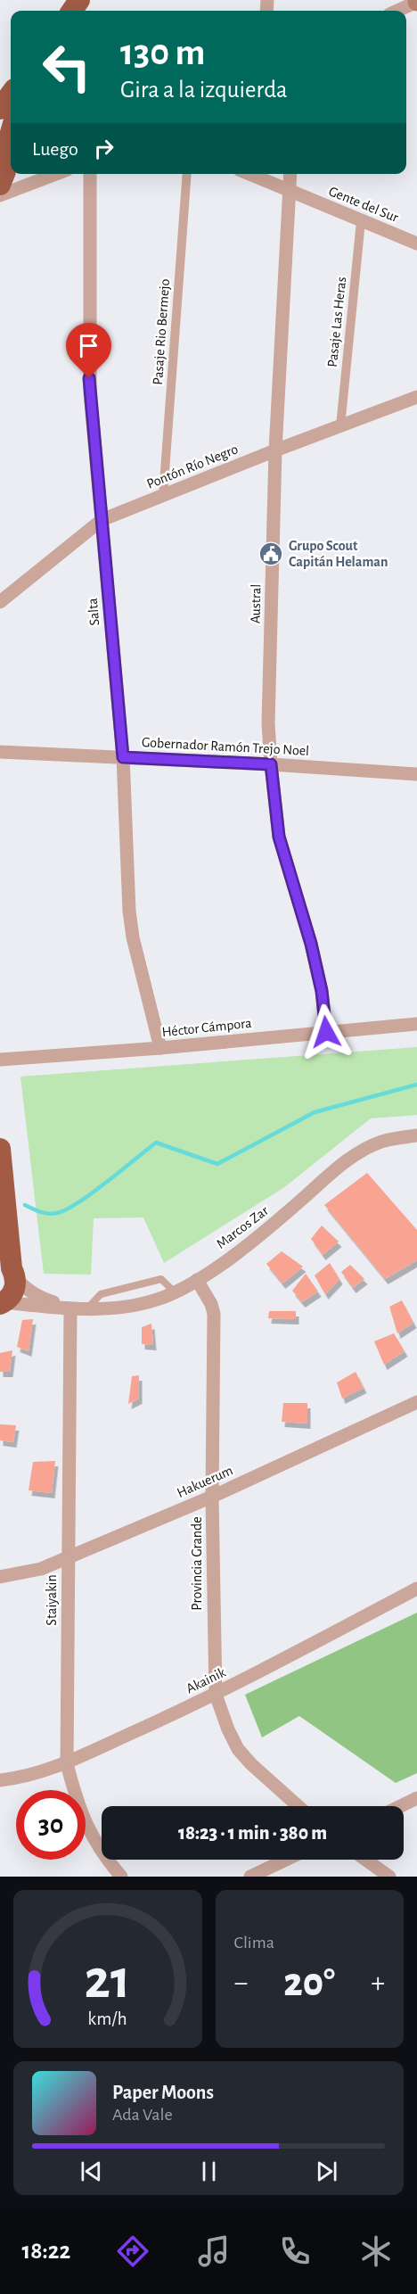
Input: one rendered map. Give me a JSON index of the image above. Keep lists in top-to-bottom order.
{
  "streets": {
    "street": [
      "Gente del Sur",
      "Pasaje Las Heras",
      "Pasaje Rio Bermejo",
      "Pontón Río Negro",
      "Austral",
      "Salta",
      "Gobernador Ramón Trejo Noel",
      "Héctor Cámpora",
      "Marcos Zar",
      "Hakuerum",
      "Provincia Grande",
      "Staiyakin",
      "Akainik"
    ]
  },
  "crossings": [
    ["Gente del Sur", "Pasaje Las Heras"],
    ["Gente del Sur", "Austral"],
    ["Pasaje Las Heras", "Pontón Río Negro"],
    ["Pasaje Rio Bermejo", "Pontón Río Negro"],
    ["Pontón Río Negro", "Austral"],
    ["Pontón Río Negro", "Salta"],
    ["Austral", "Gobernador Ramón Trejo Noel"],
    ["Austral", "Héctor Cámpora"],
    ["Salta", "Gobernador Ramón Trejo Noel"],
    ["Salta", "Héctor Cámpora"],
    ["Marcos Zar", "Provincia Grande"],
    ["Marcos Zar", "Staiyakin"],
    ["Hakuerum", "Provincia Grande"],
    ["Hakuerum", "Staiyakin"],
    ["Provincia Grande", "Akainik"],
    ["Staiyakin", "Akainik"]
  ],
  "places": {
    "public building": ["Grupo Scout Capitán Helaman"]
  },
  "page": {
    "turn": ["130 m", "Gira a la izquierda"],
    "then": "Luego",
    "limit": "30",
    "trip": "18:23 · 1 min · 380 m",
    "tile": "Clima",
    "heat": ["−", "20°", "+"],
    "song": ["Paper Moons", "Ada Vale"],
    "tabs": "18:22",
    "gauge": ["21", "km/h"]
  }
}
